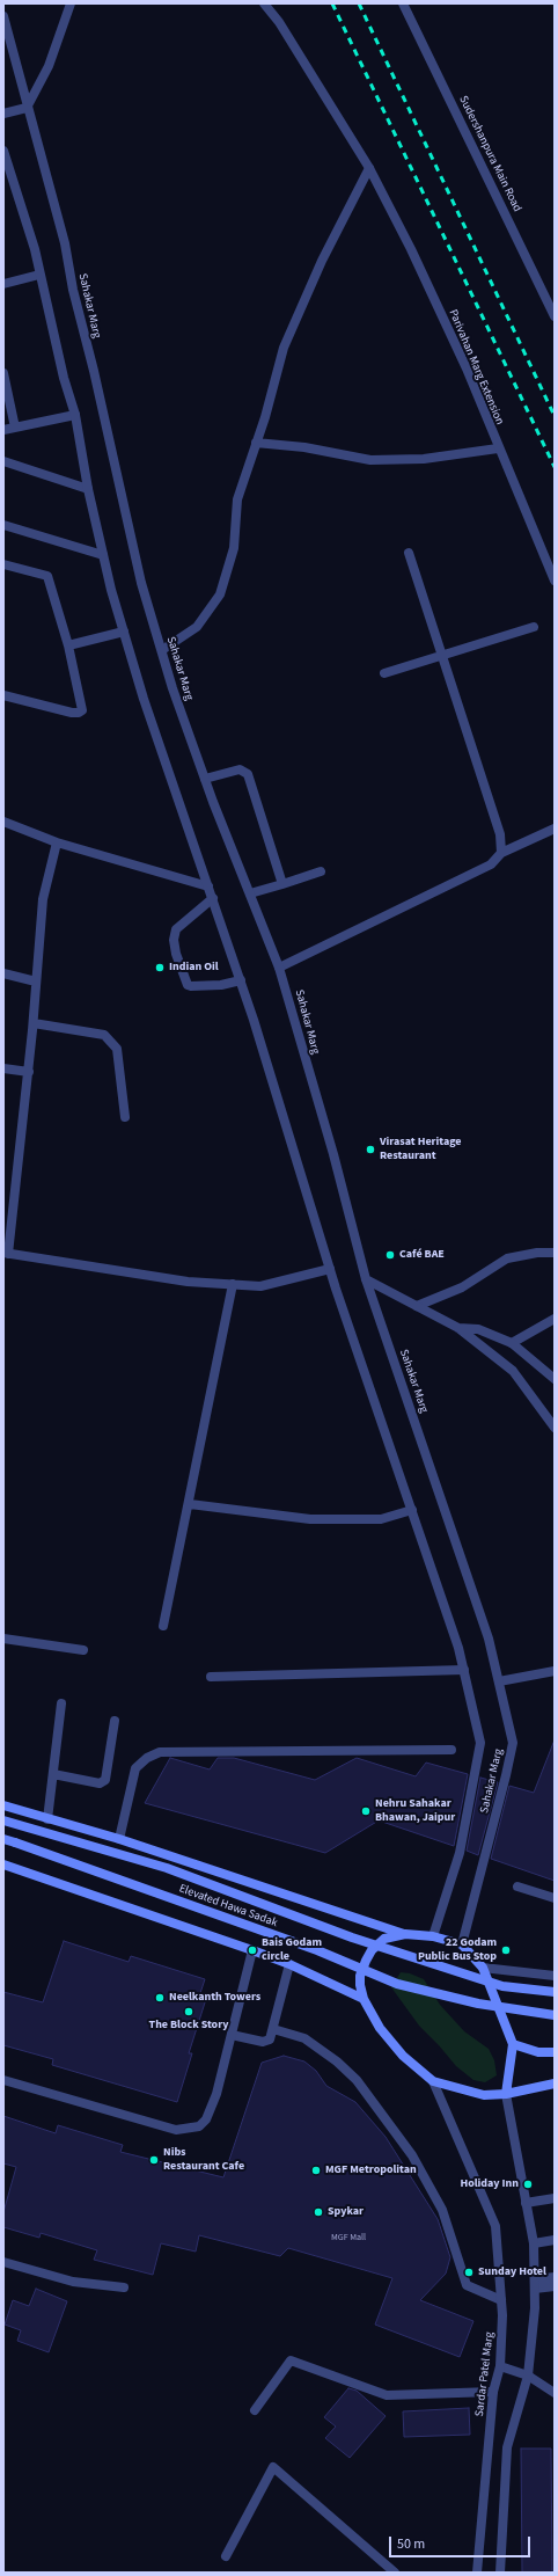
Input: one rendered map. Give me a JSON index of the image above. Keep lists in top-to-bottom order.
{
  "streets": {
    "main road": ["Elevated Hawa Sadak"],
    "street": [
      "Sudershanpura Main Road",
      "Sahakar Marg",
      "Parivahan Marg Extension",
      "Sardar Patel Marg"
    ]
  },
  "crossings": [
    ["Sahakar Marg", "Sardar Patel Marg"]
  ],
  "places": [
    "Indian Oil",
    "Virasat Heritage Restaurant",
    "Café BAE",
    "Nehru Sahakar Bhawan, Jaipur",
    "Bais Godam circle",
    "22 Godam Public Bus Stop",
    "Neelkanth Towers",
    "The Block Story",
    "Nibs Restaurant Cafe",
    "MGF Metropolitan",
    "Holiday Inn",
    "Spykar",
    "Sunday Hotel"
  ],
  "house_numbers": ["MGF Mall"],
  "scale_bar": "50 m"
}
